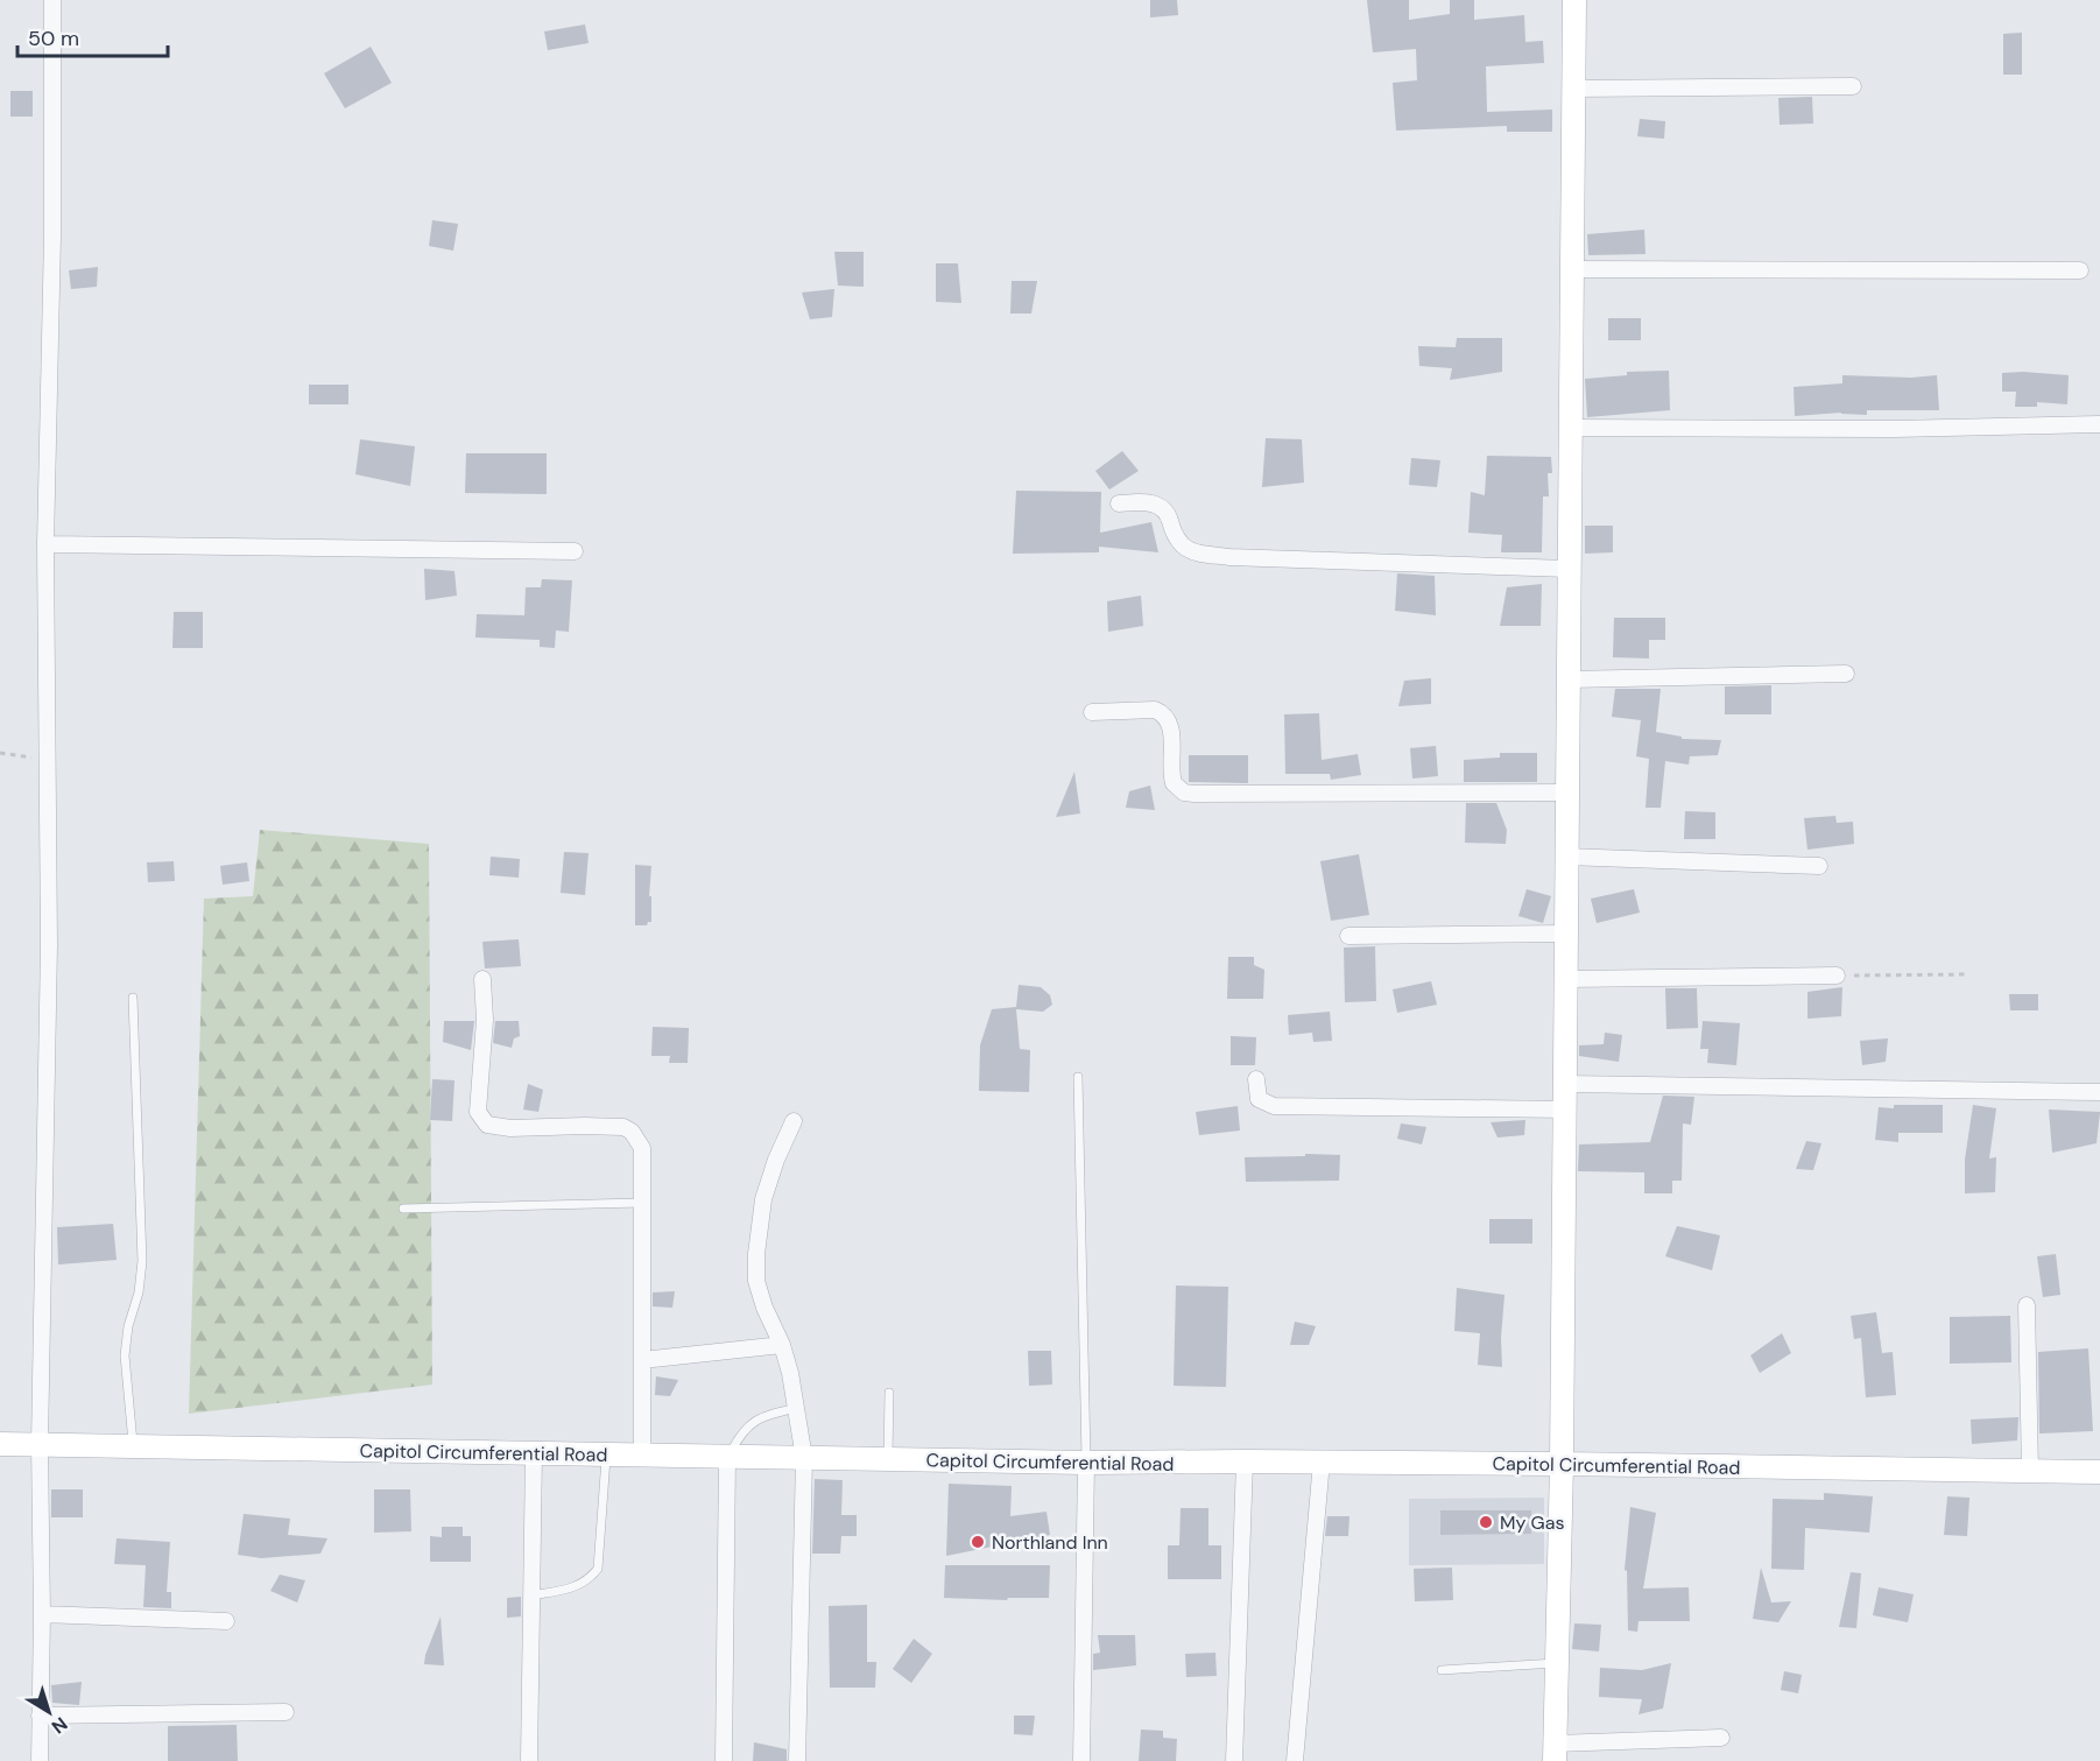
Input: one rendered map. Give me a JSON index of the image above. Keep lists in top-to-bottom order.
{
  "streets": {
    "main road": ["Capitol Circumferential Road"]
  },
  "places": ["My Gas", "Northland Inn"],
  "scale_bar": "50 m",
  "north": "bottom right"
}
